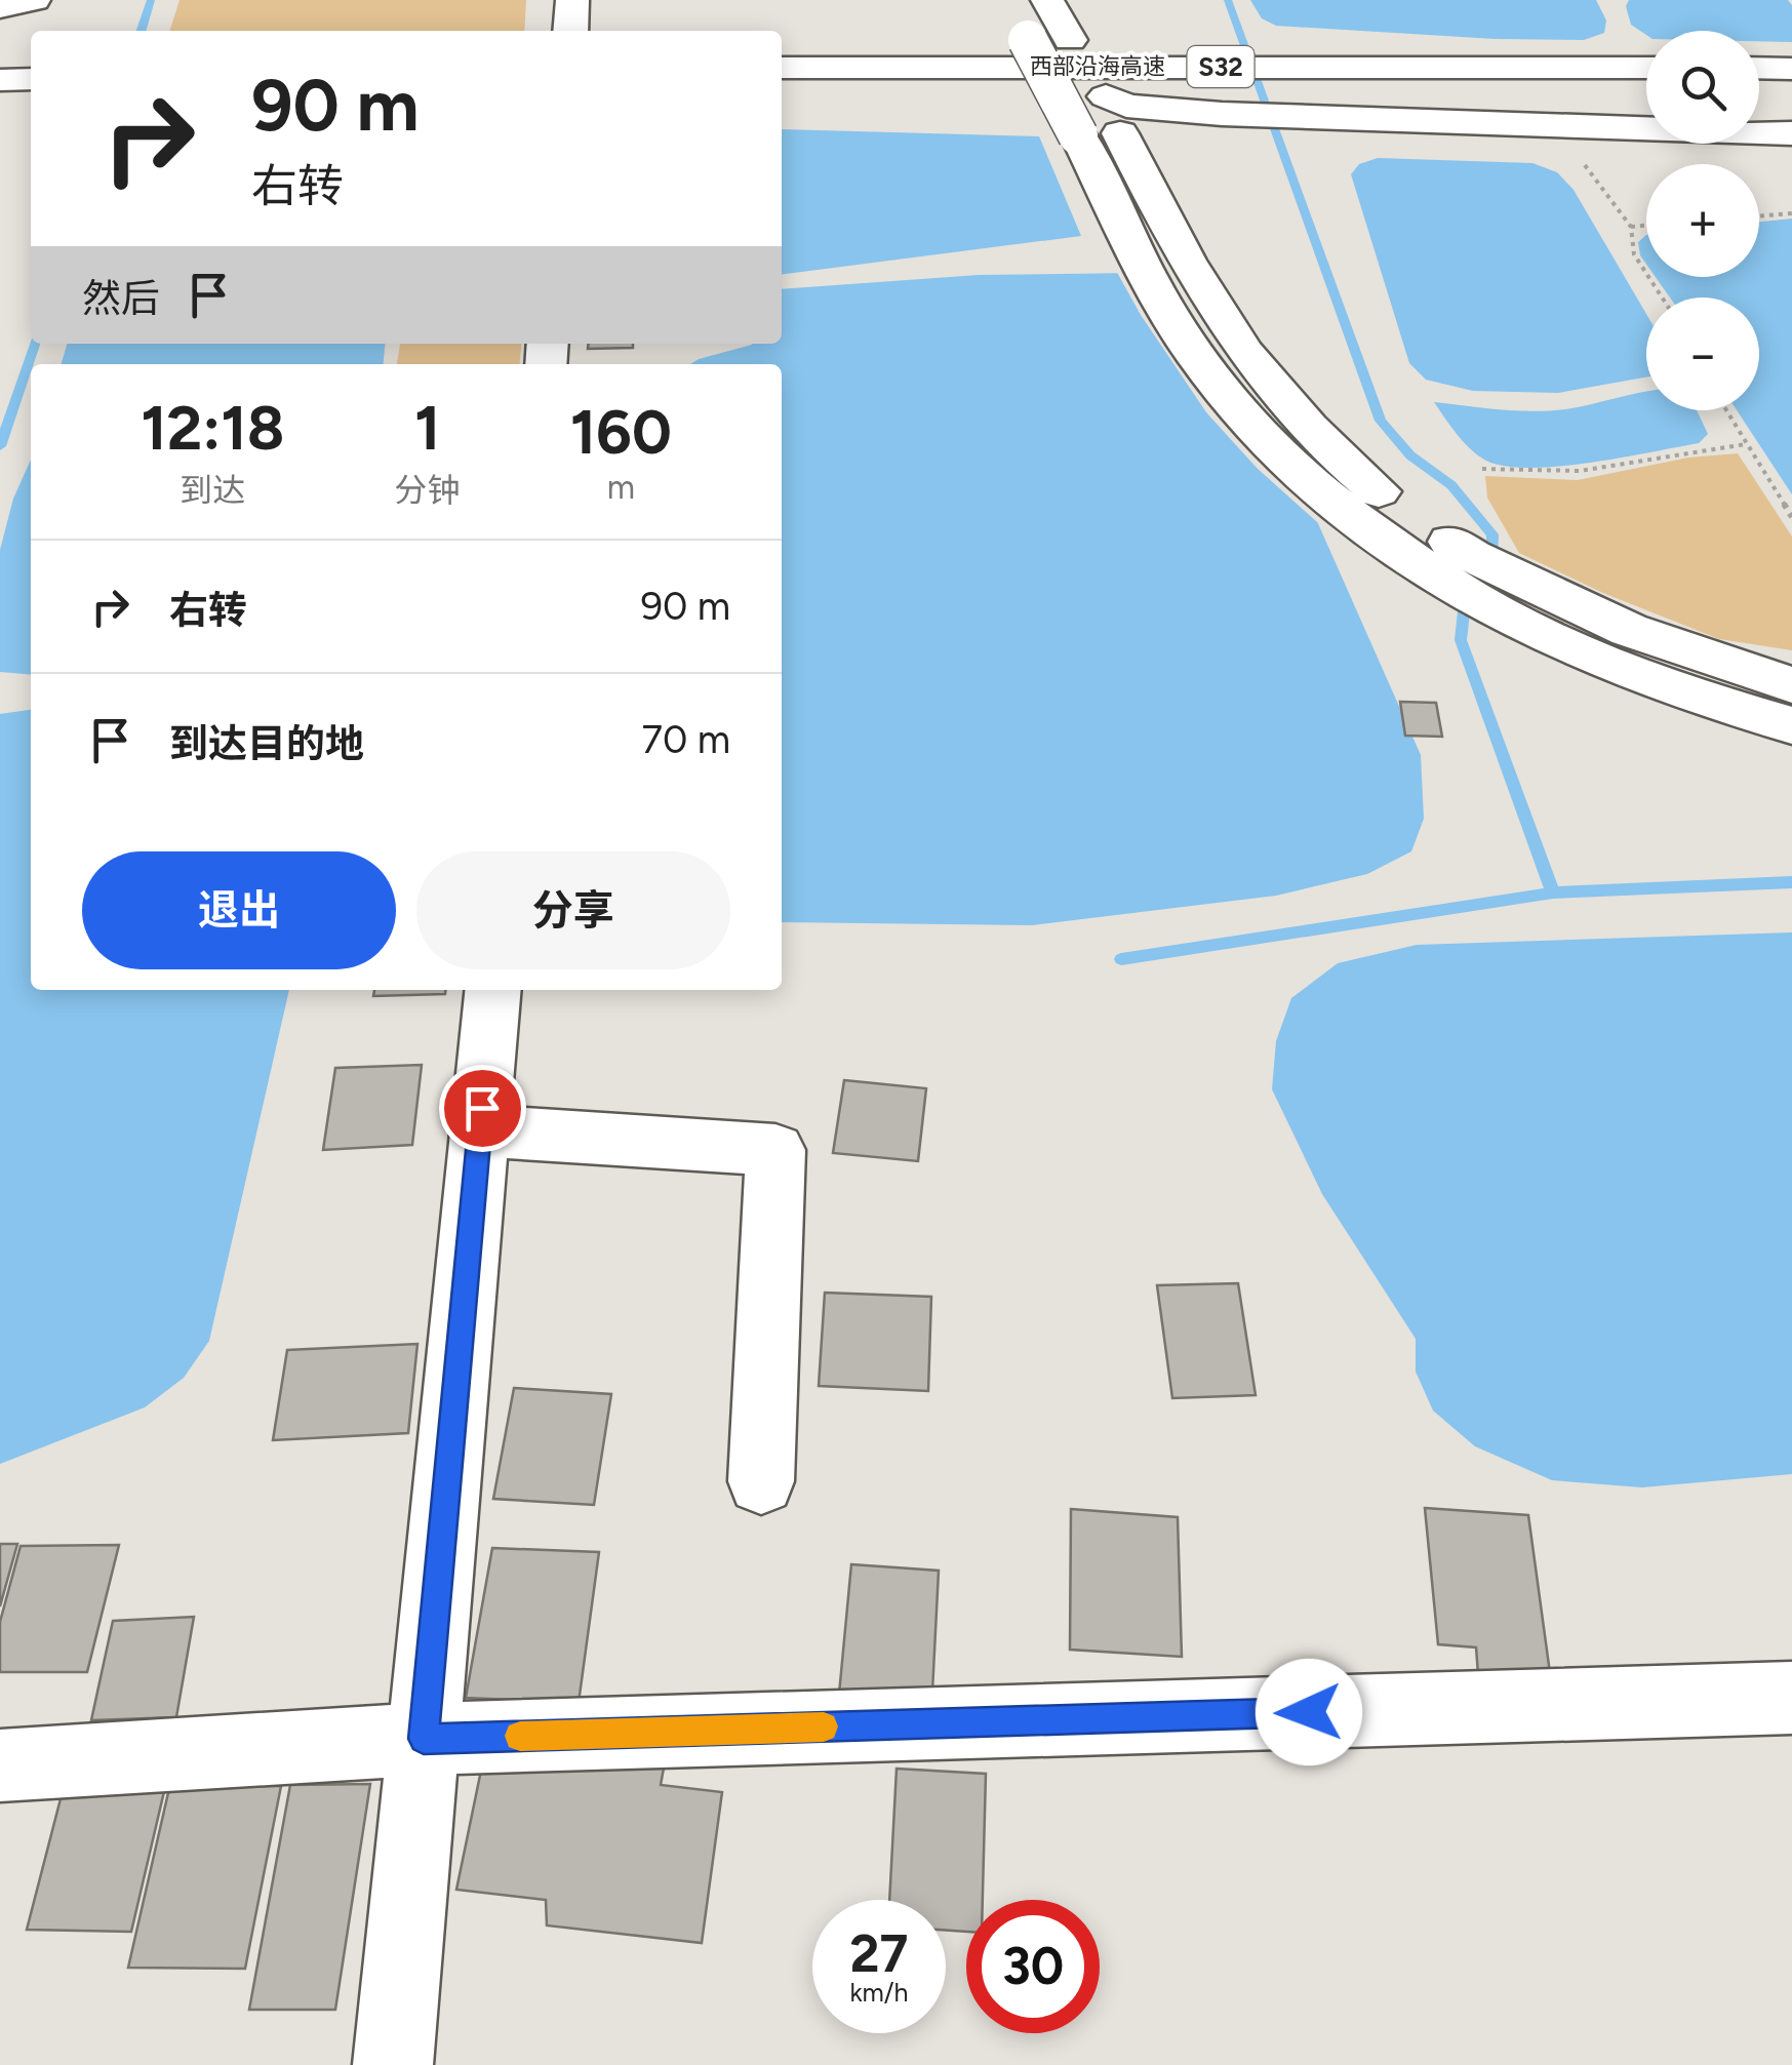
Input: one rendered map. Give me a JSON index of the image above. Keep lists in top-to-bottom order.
{
  "streets": {
    "main road": ["西部沿海高速", "S32"]
  },
  "page": {
    "map_buttons": ["+", "−"],
    "turn": ["90 m", "右转"],
    "then": "然后",
    "eta": [
      "12:18",
      "到达",
      "1",
      "分钟",
      "160",
      "m"
    ],
    "list": [
      {
        "name": "右转",
        "value": "90 m"
      },
      {
        "name": "到达目的地",
        "value": "70 m"
      }
    ],
    "buttons": ["退出", "分享"],
    "speed": "27 km/h",
    "limit": "30"
  }
}
